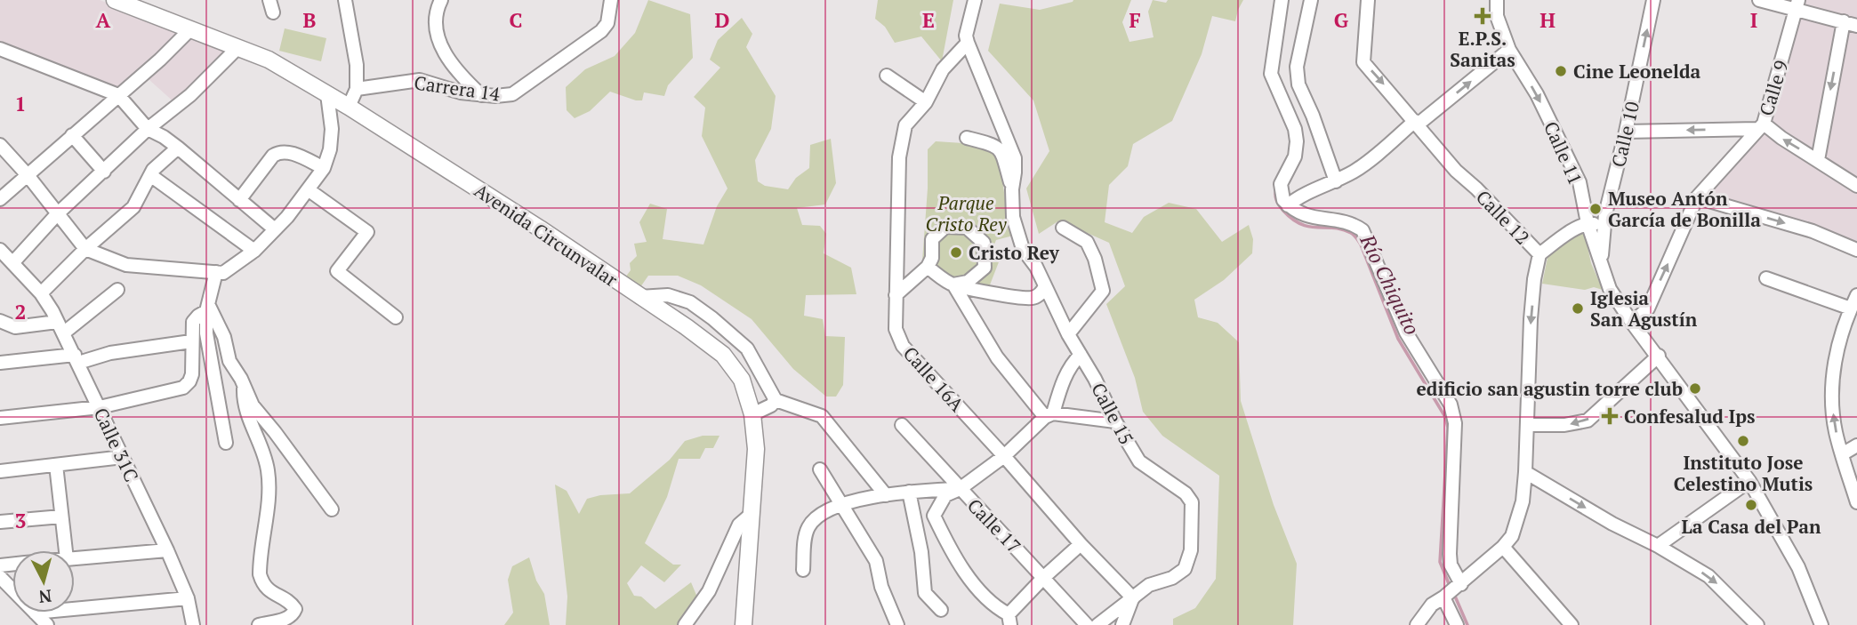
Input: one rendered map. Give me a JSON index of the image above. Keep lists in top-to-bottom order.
{
  "streets": {
    "main road": ["Avenida Circunvalar"],
    "street": [
      "Carrera 14",
      "Calle 9",
      "Calle 10",
      "Calle 11",
      "Calle 12",
      "Calle 16A",
      "Calle 15",
      "Calle 31C",
      "Calle 17"
    ]
  },
  "crossings": [
    ["Calle 9", "Calle 11"],
    ["Calle 10", "Calle 11"],
    ["Calle 16A", "Calle 15"]
  ],
  "one_way": ["Calle 9", "Calle 10"],
  "water": ["Río Chiquito"],
  "parks": ["Parque Cristo Rey"],
  "places": {
    "health": ["E.P.S. Sanitas", "Confesalud Ips"],
    "other": [
      "Cine Leonelda",
      "Museo Antón García de Bonilla",
      "Cristo Rey",
      "Iglesia San Agustín",
      "edificio san agustin torre club",
      "Instituto Jose Celestino Mutis",
      "La Casa del Pan"
    ]
  },
  "north": "bottom",
  "grid": {
    "columns": [
      "A",
      "B",
      "C",
      "D",
      "E",
      "F",
      "G",
      "H",
      "I"
    ],
    "rows": ["1", "2", "3"]
  }
}
